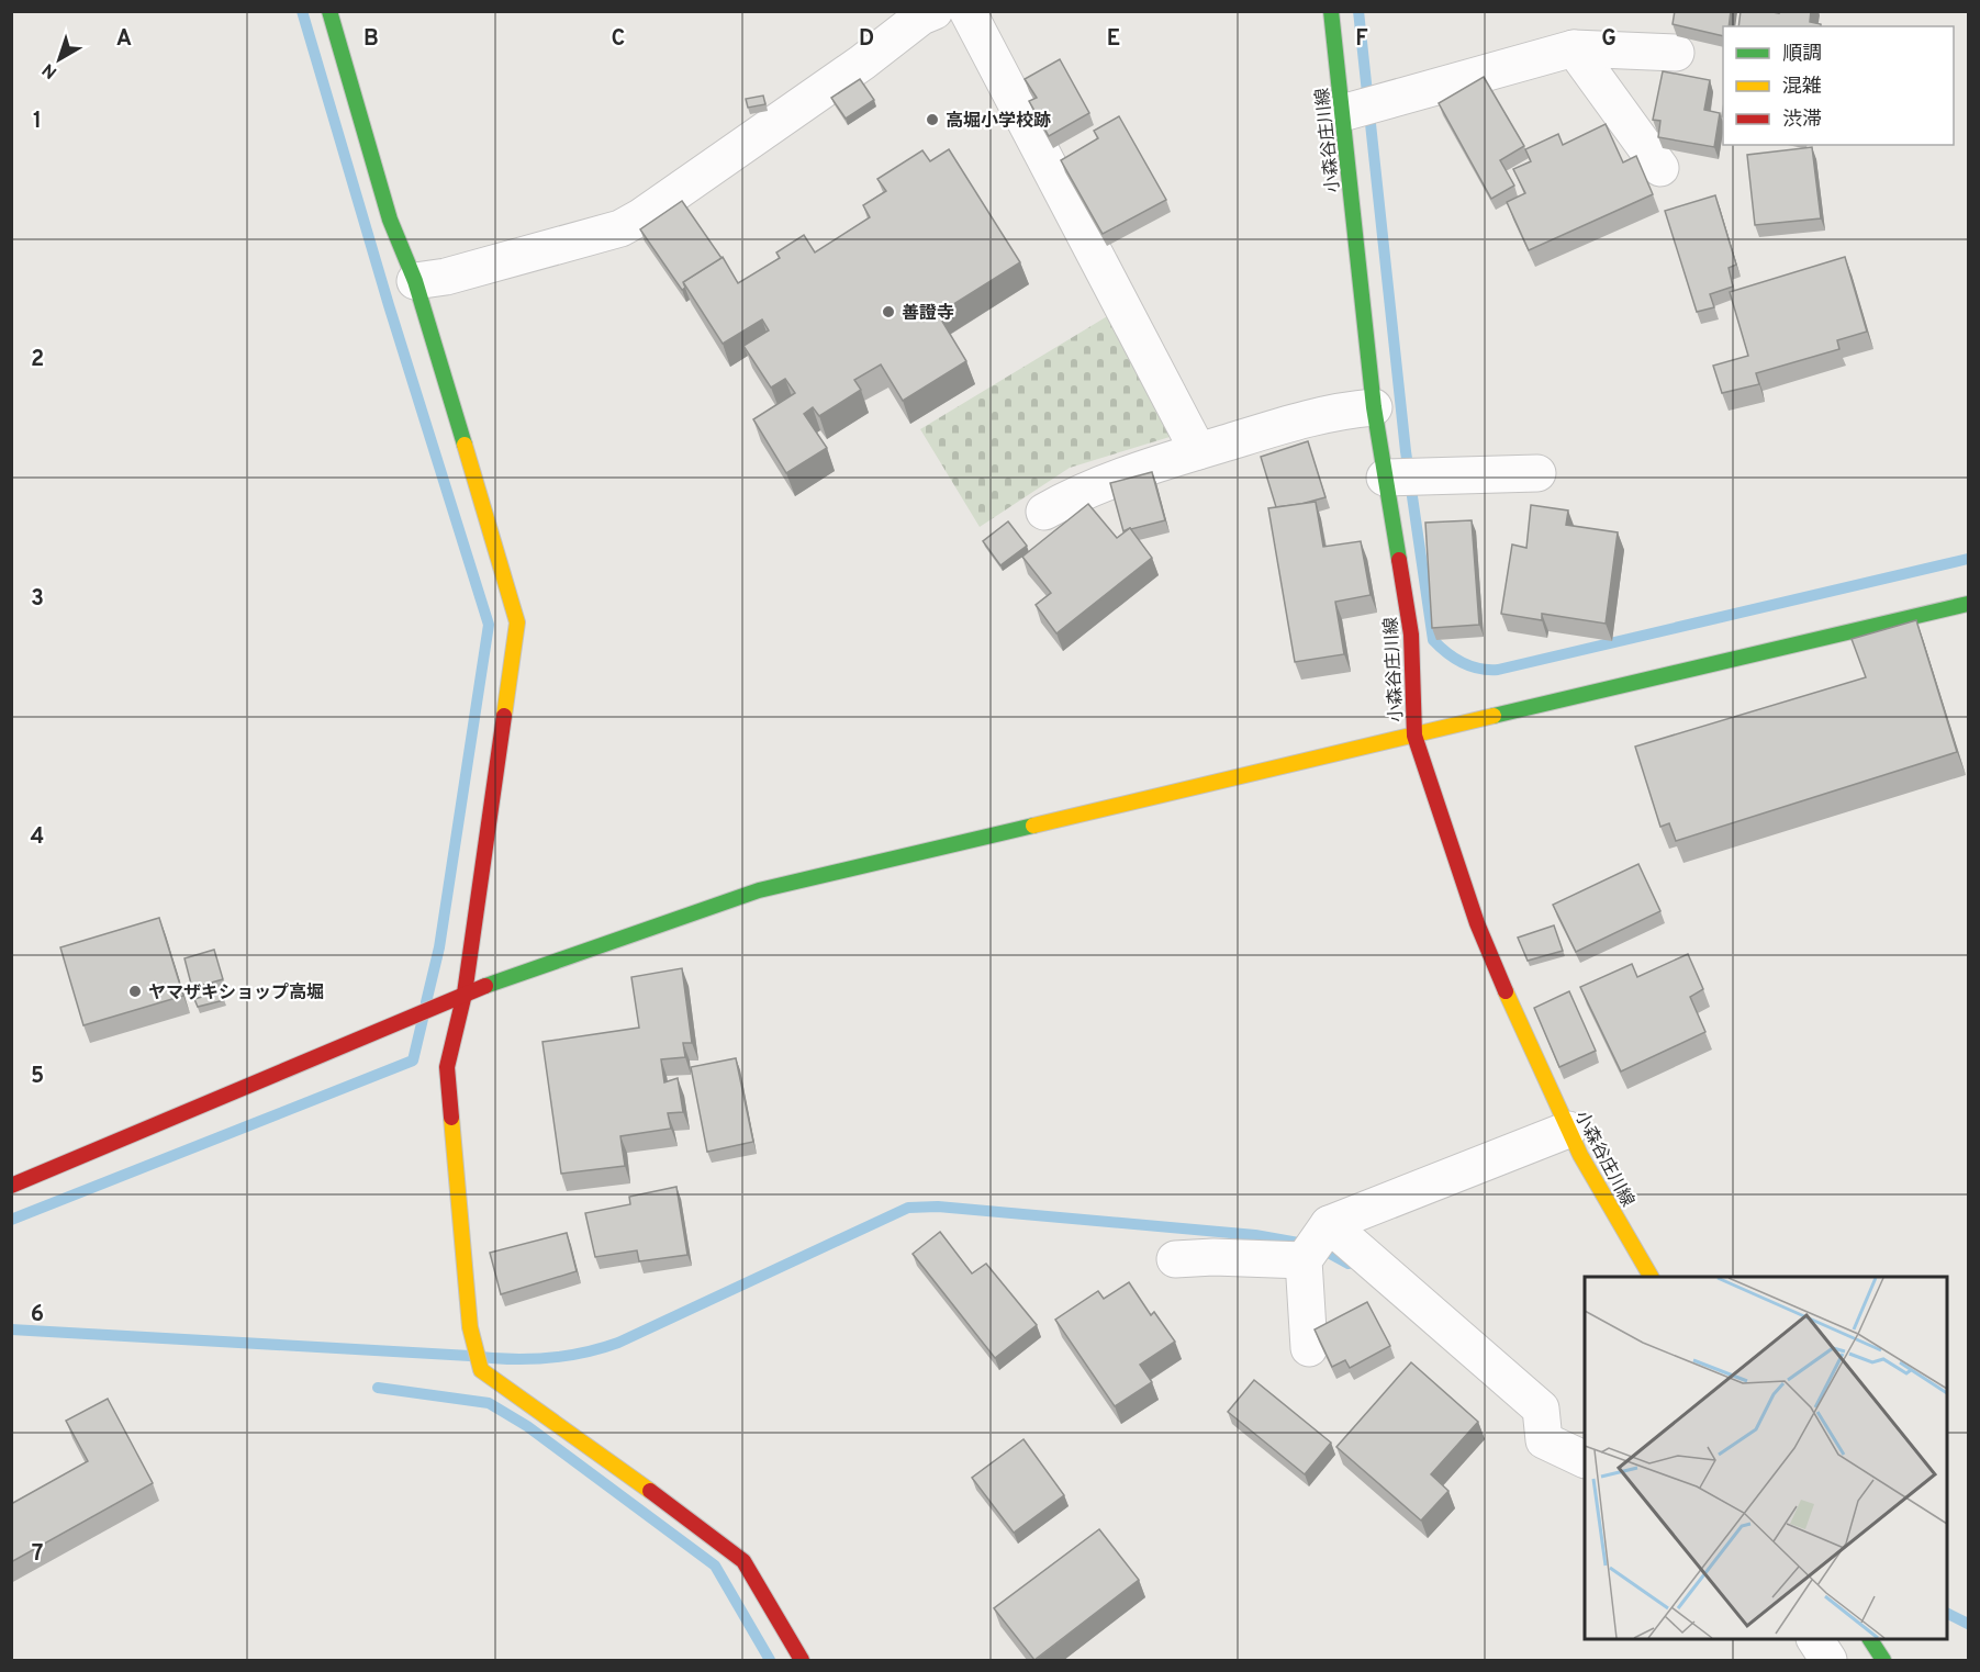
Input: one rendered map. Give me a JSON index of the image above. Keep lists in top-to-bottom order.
{
  "streets": {
    "street": ["小森谷庄川線"]
  },
  "places": ["高堀小学校跡", "善證寺", "ヤマザキショップ高堀"],
  "legend": ["順調", "混雑", "渋滞"],
  "north": "bottom left",
  "grid": {
    "columns": [
      "A",
      "B",
      "C",
      "D",
      "E",
      "F",
      "G"
    ],
    "rows": [
      "1",
      "2",
      "3",
      "4",
      "5",
      "6",
      "7"
    ]
  }
}
